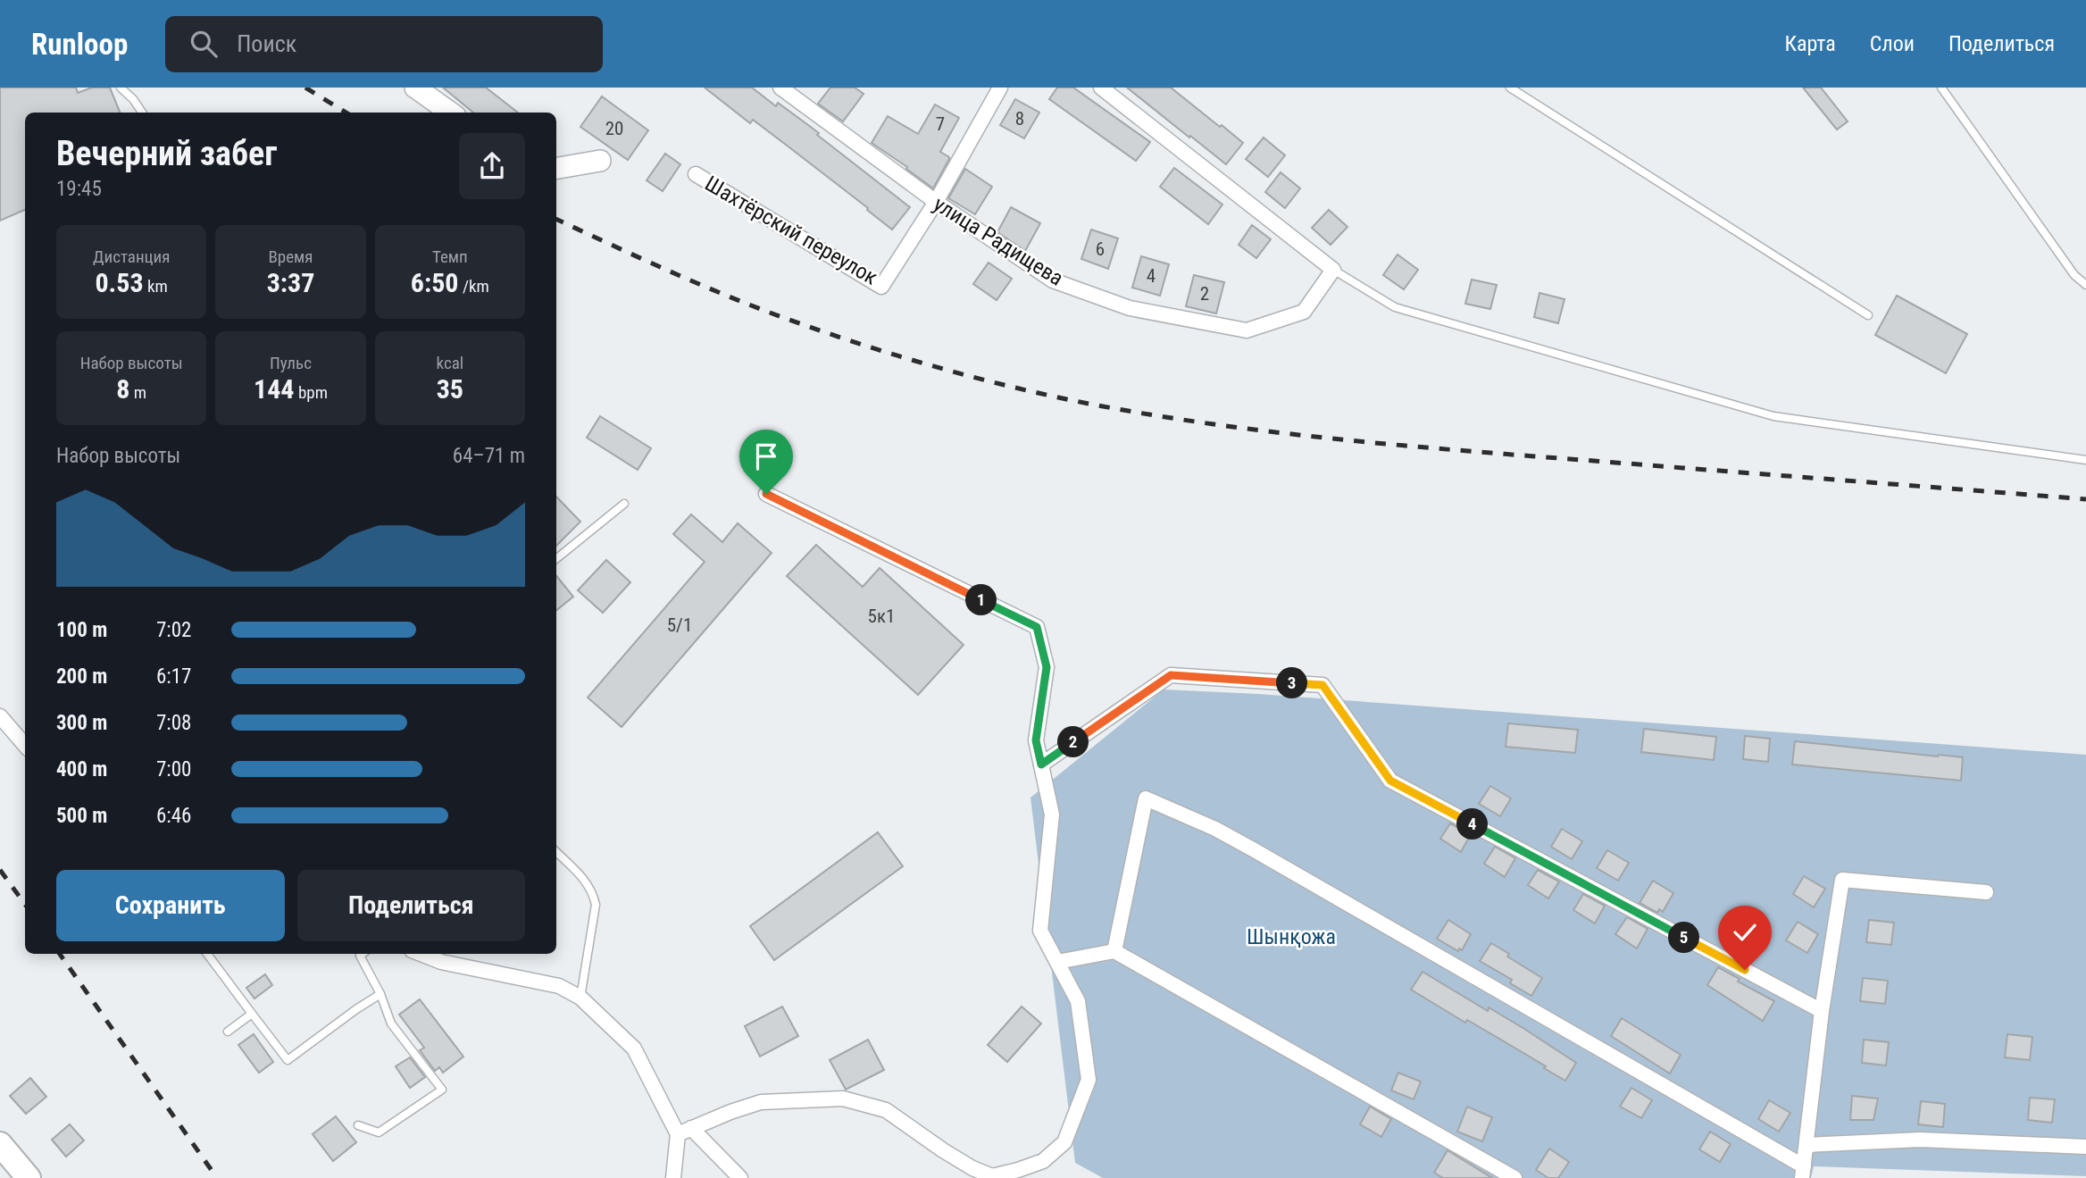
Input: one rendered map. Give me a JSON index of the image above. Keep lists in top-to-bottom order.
{
  "streets": {
    "street": ["Шахтёрский переулок", "улица Радищева"]
  },
  "crossings": [
    ["Шахтёрский переулок", "улица Радищева"]
  ],
  "parks": ["Шынқожа"],
  "house_numbers": [
    "8",
    "7",
    "20",
    "6",
    "4",
    "2",
    "5к1",
    "5/1"
  ],
  "page": {
    "header": "Runloop",
    "search": "Поиск",
    "nav": ["Карта", "Слои", "Поделиться"],
    "heading": ["Вечерний забег", "19:45"],
    "stats": [
      ["Дистанция", "0.53 km"],
      ["Время", "3:37"],
      ["Темп", "6:50 /km"],
      ["Набор высоты", "8 m"],
      ["Пульс", "144 bpm"],
      ["kcal", "35"]
    ],
    "chart": ["Набор высоты", "64–71 m"],
    "pins": [
      "1",
      "3",
      "2",
      "4",
      "5"
    ],
    "list": [
      {
        "name": "100 m",
        "note": "7:02"
      },
      {
        "name": "200 m",
        "note": "6:17"
      },
      {
        "name": "300 m",
        "note": "7:08"
      },
      {
        "name": "400 m",
        "note": "7:00"
      },
      {
        "name": "500 m",
        "note": "6:46"
      }
    ],
    "buttons": ["Сохранить", "Поделиться"]
  }
}
